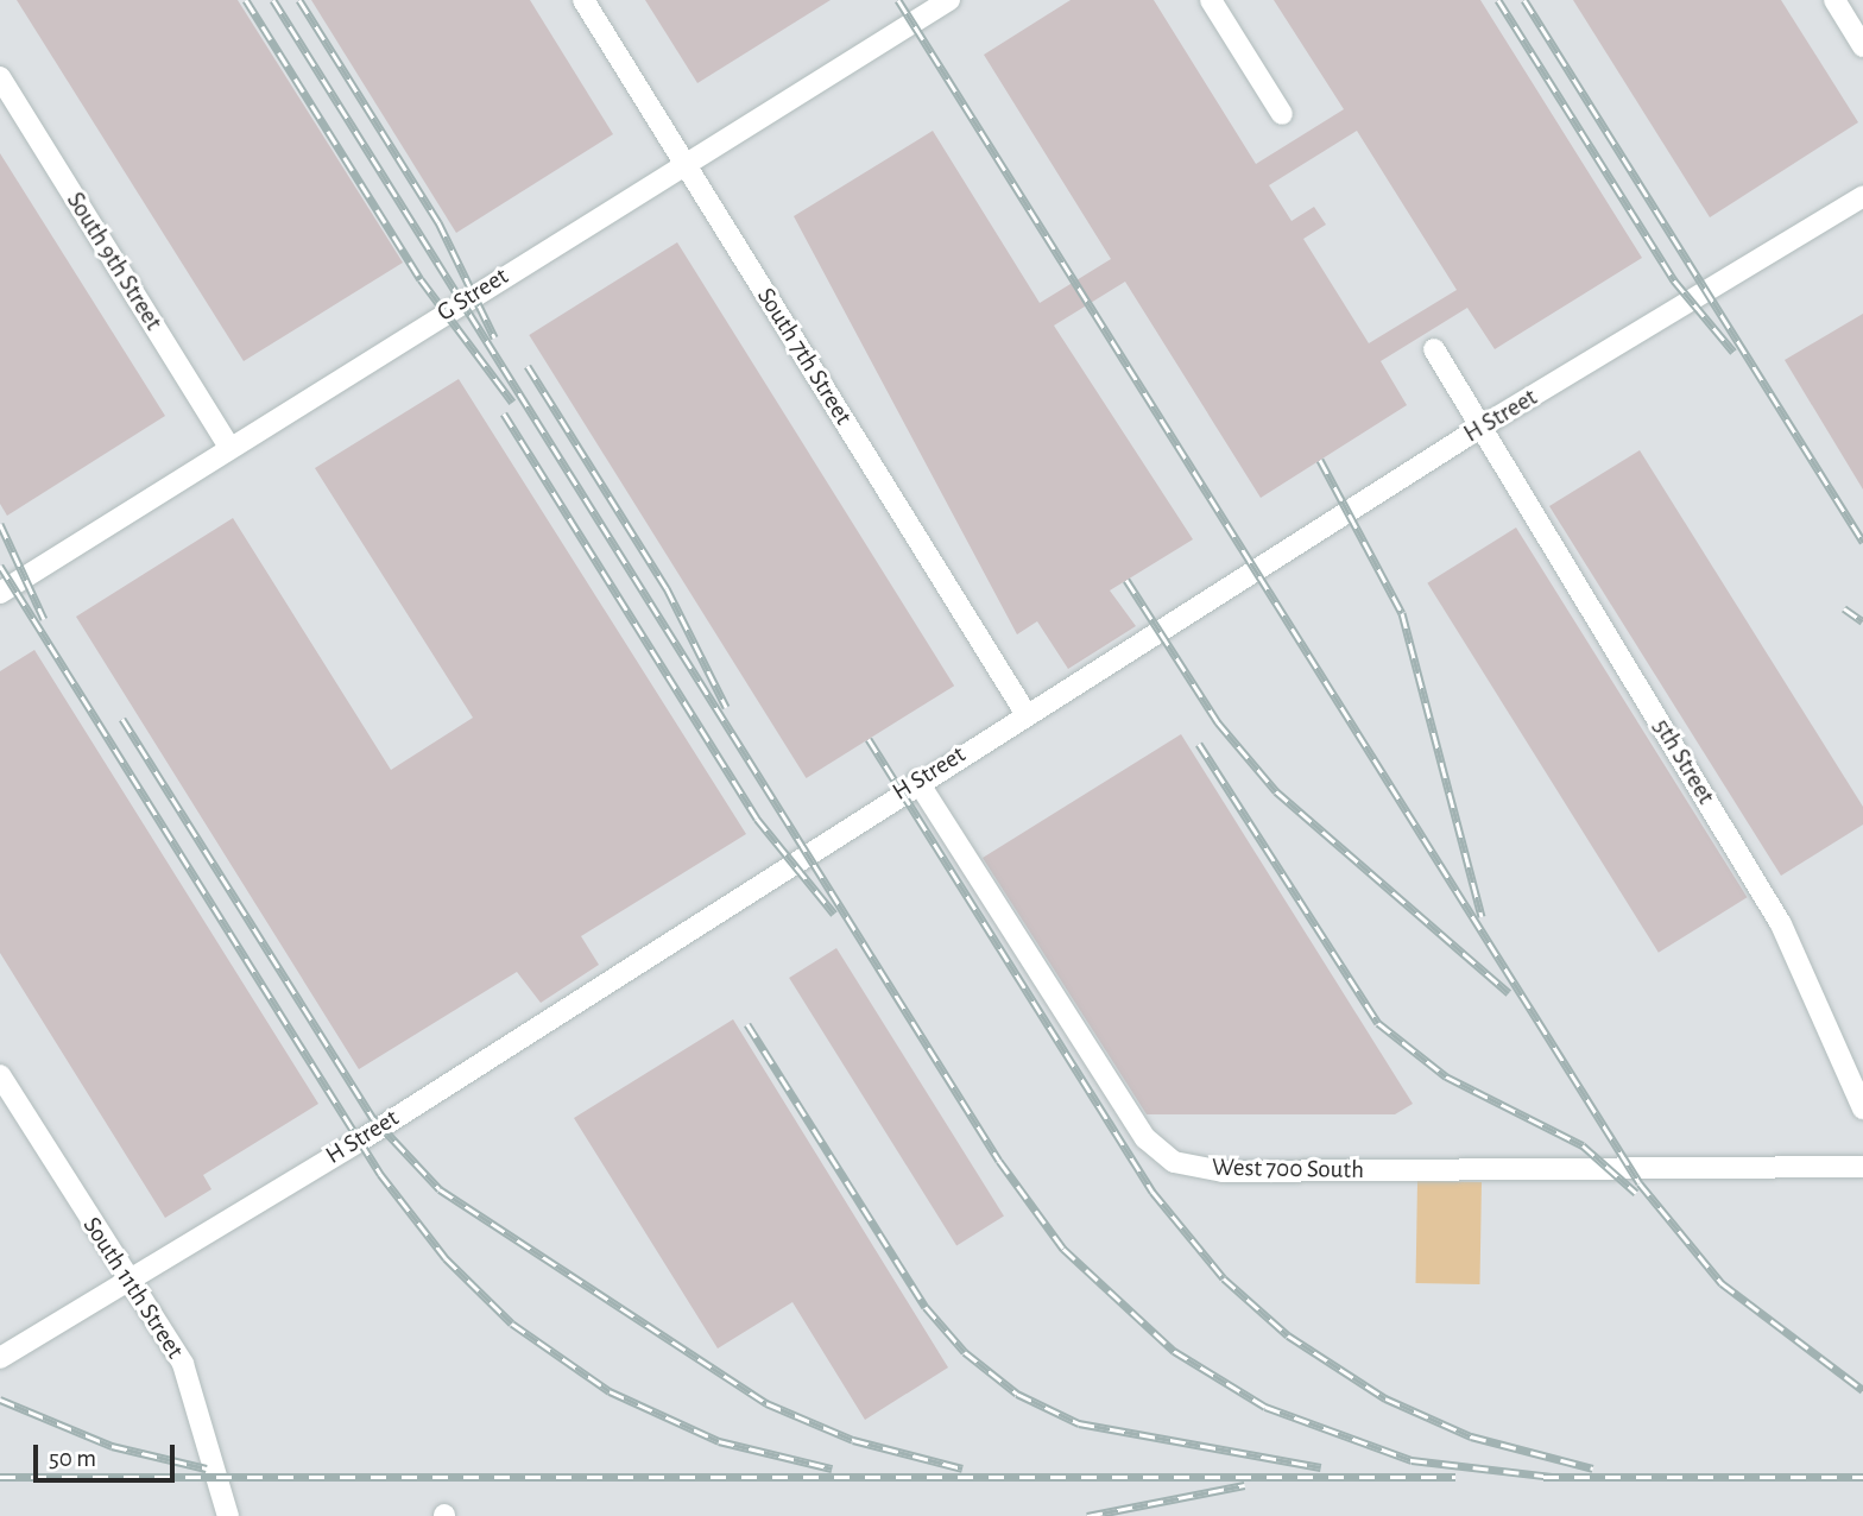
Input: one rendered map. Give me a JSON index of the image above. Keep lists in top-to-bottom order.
{
  "streets": {
    "lane": [
      "South 9th Street",
      "G Street",
      "South 7th Street",
      "H Street",
      "5th Street",
      "West 700 South",
      "South 11th Street"
    ]
  },
  "crossings": [
    ["South 9th Street", "G Street"],
    ["G Street", "South 7th Street"],
    ["South 7th Street", "H Street"],
    ["H Street", "5th Street"],
    ["H Street", "West 700 South"],
    ["H Street", "South 11th Street"]
  ],
  "scale_bar": "50 m"
}
